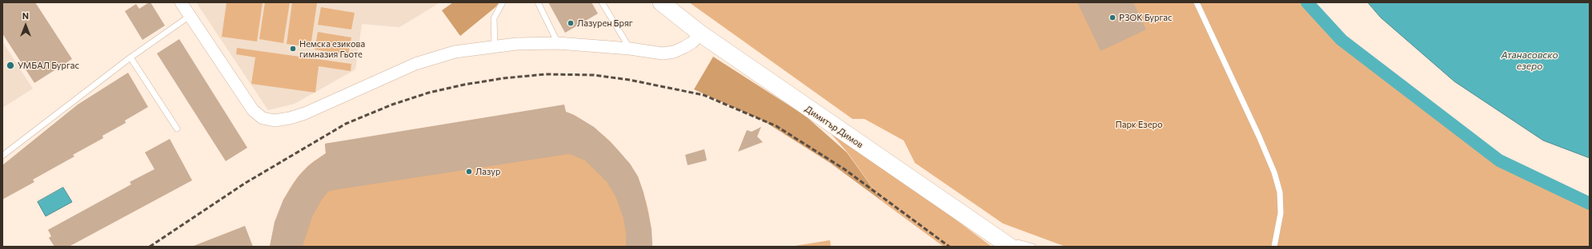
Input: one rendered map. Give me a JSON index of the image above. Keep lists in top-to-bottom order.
{
  "streets": {
    "main road": ["Димитър Димов"]
  },
  "water": ["Атанасовско езеро"],
  "parks": ["Парк Езеро"],
  "places": [
    "РЗОК Бургас",
    "Лазурен Бряг",
    "Немска езикова гимназия Гьоте",
    "УМБАЛ Бургас",
    "Лазур"
  ],
  "north": "top"
}
